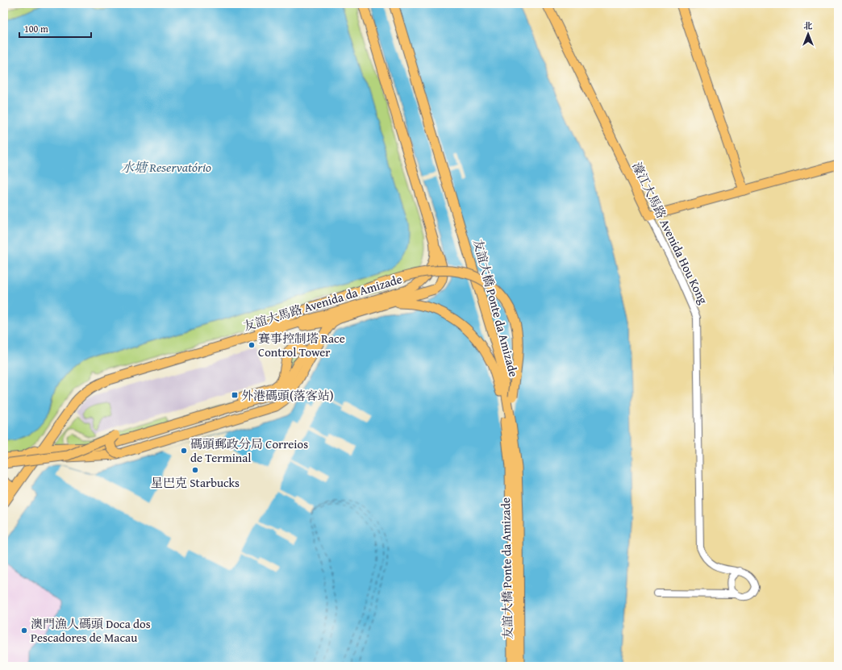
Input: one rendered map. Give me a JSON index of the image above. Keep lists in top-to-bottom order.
{
  "streets": {
    "main road": ["濠江大馬路 Avenida Hou Kong", "友誼大馬路 Avenida da Amizade", "友誼大橋 Ponte da Amizade"]
  },
  "water": ["水塘 Reservatório"],
  "places": {
    "other": [
      "賽事控制塔 Race Control Tower",
      "碼頭郵政分局 Correios de Terminal",
      "星巴克 Starbucks",
      "澳門漁人碼頭 Doca dos Pescadores de Macau"
    ],
    "transit": ["外港碼頭(落客站)"]
  },
  "scale_bar": "100 m",
  "north": "top"
}
